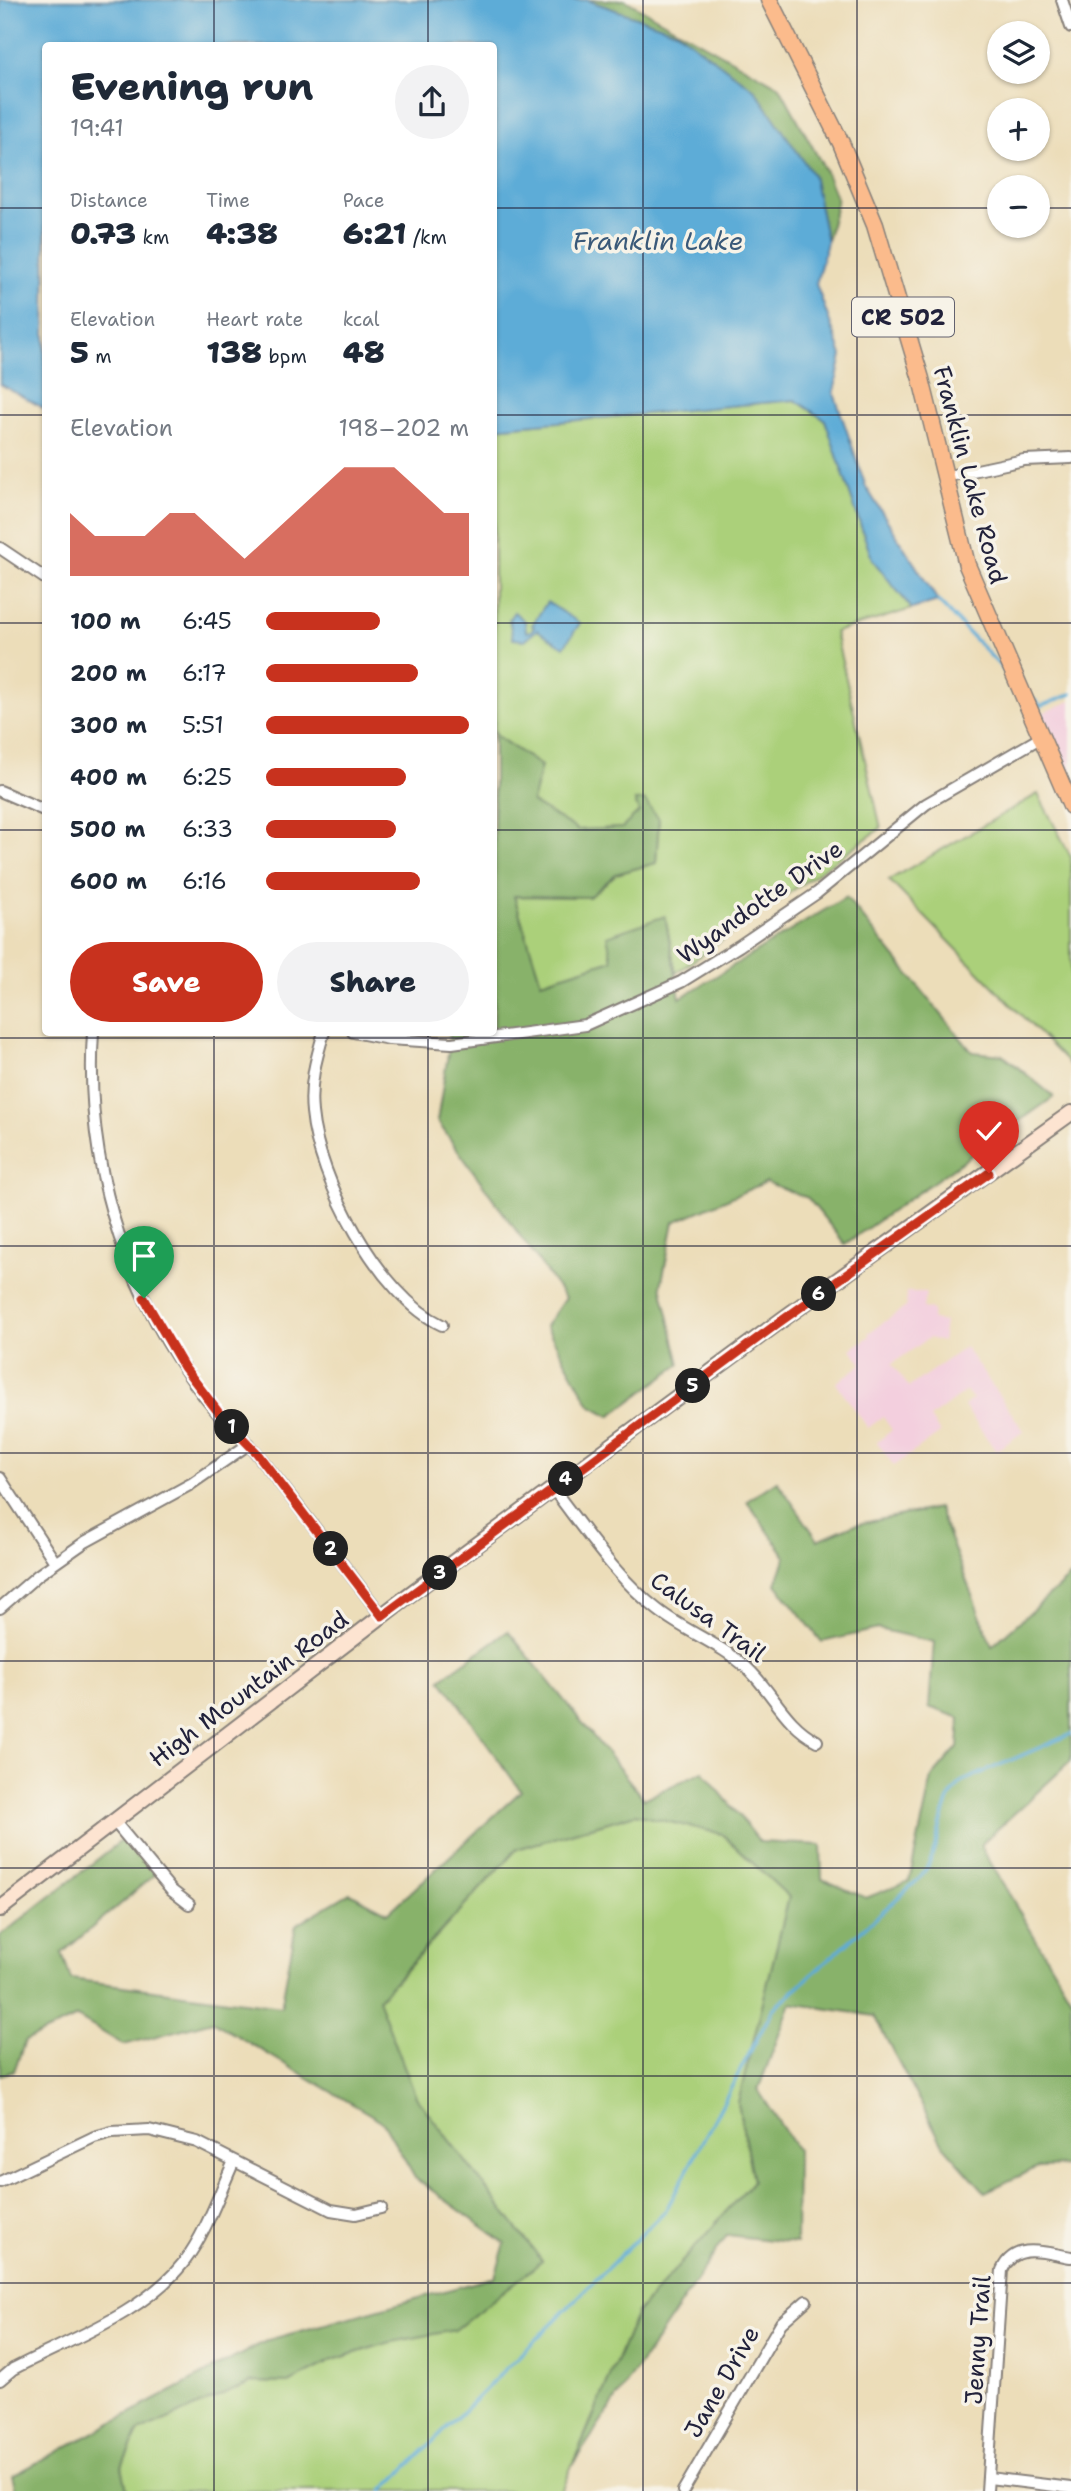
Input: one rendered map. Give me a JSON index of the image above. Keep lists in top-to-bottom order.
{
  "streets": {
    "main road": ["CR 502", "Franklin Lake Road", "High Mountain Road"],
    "street": [
      "Wyandotte Drive",
      "Calusa Trail",
      "Jenny Trail",
      "Jane Drive"
    ]
  },
  "crossings": [
    ["Franklin Lake Road", "Wyandotte Drive"],
    ["Calusa Trail", "High Mountain Road"]
  ],
  "water": ["Franklin Lake"],
  "page": {
    "map_buttons": ["+", "−"],
    "heading": ["Evening run", "19:41"],
    "stats": [
      ["Distance", "0.73 km"],
      ["Time", "4:38"],
      ["Pace", "6:21 /km"],
      ["Elevation", "5 m"],
      ["Heart rate", "138 bpm"],
      ["kcal", "48"]
    ],
    "chart": ["Elevation", "198–202 m"],
    "list": [
      {
        "name": "100 m",
        "note": "6:45"
      },
      {
        "name": "200 m",
        "note": "6:17"
      },
      {
        "name": "300 m",
        "note": "5:51"
      },
      {
        "name": "400 m",
        "note": "6:25"
      },
      {
        "name": "500 m",
        "note": "6:33"
      },
      {
        "name": "600 m",
        "note": "6:16"
      }
    ],
    "buttons": ["Save", "Share"],
    "pins": [
      "6",
      "5",
      "1",
      "4",
      "2",
      "3"
    ]
  }
}
